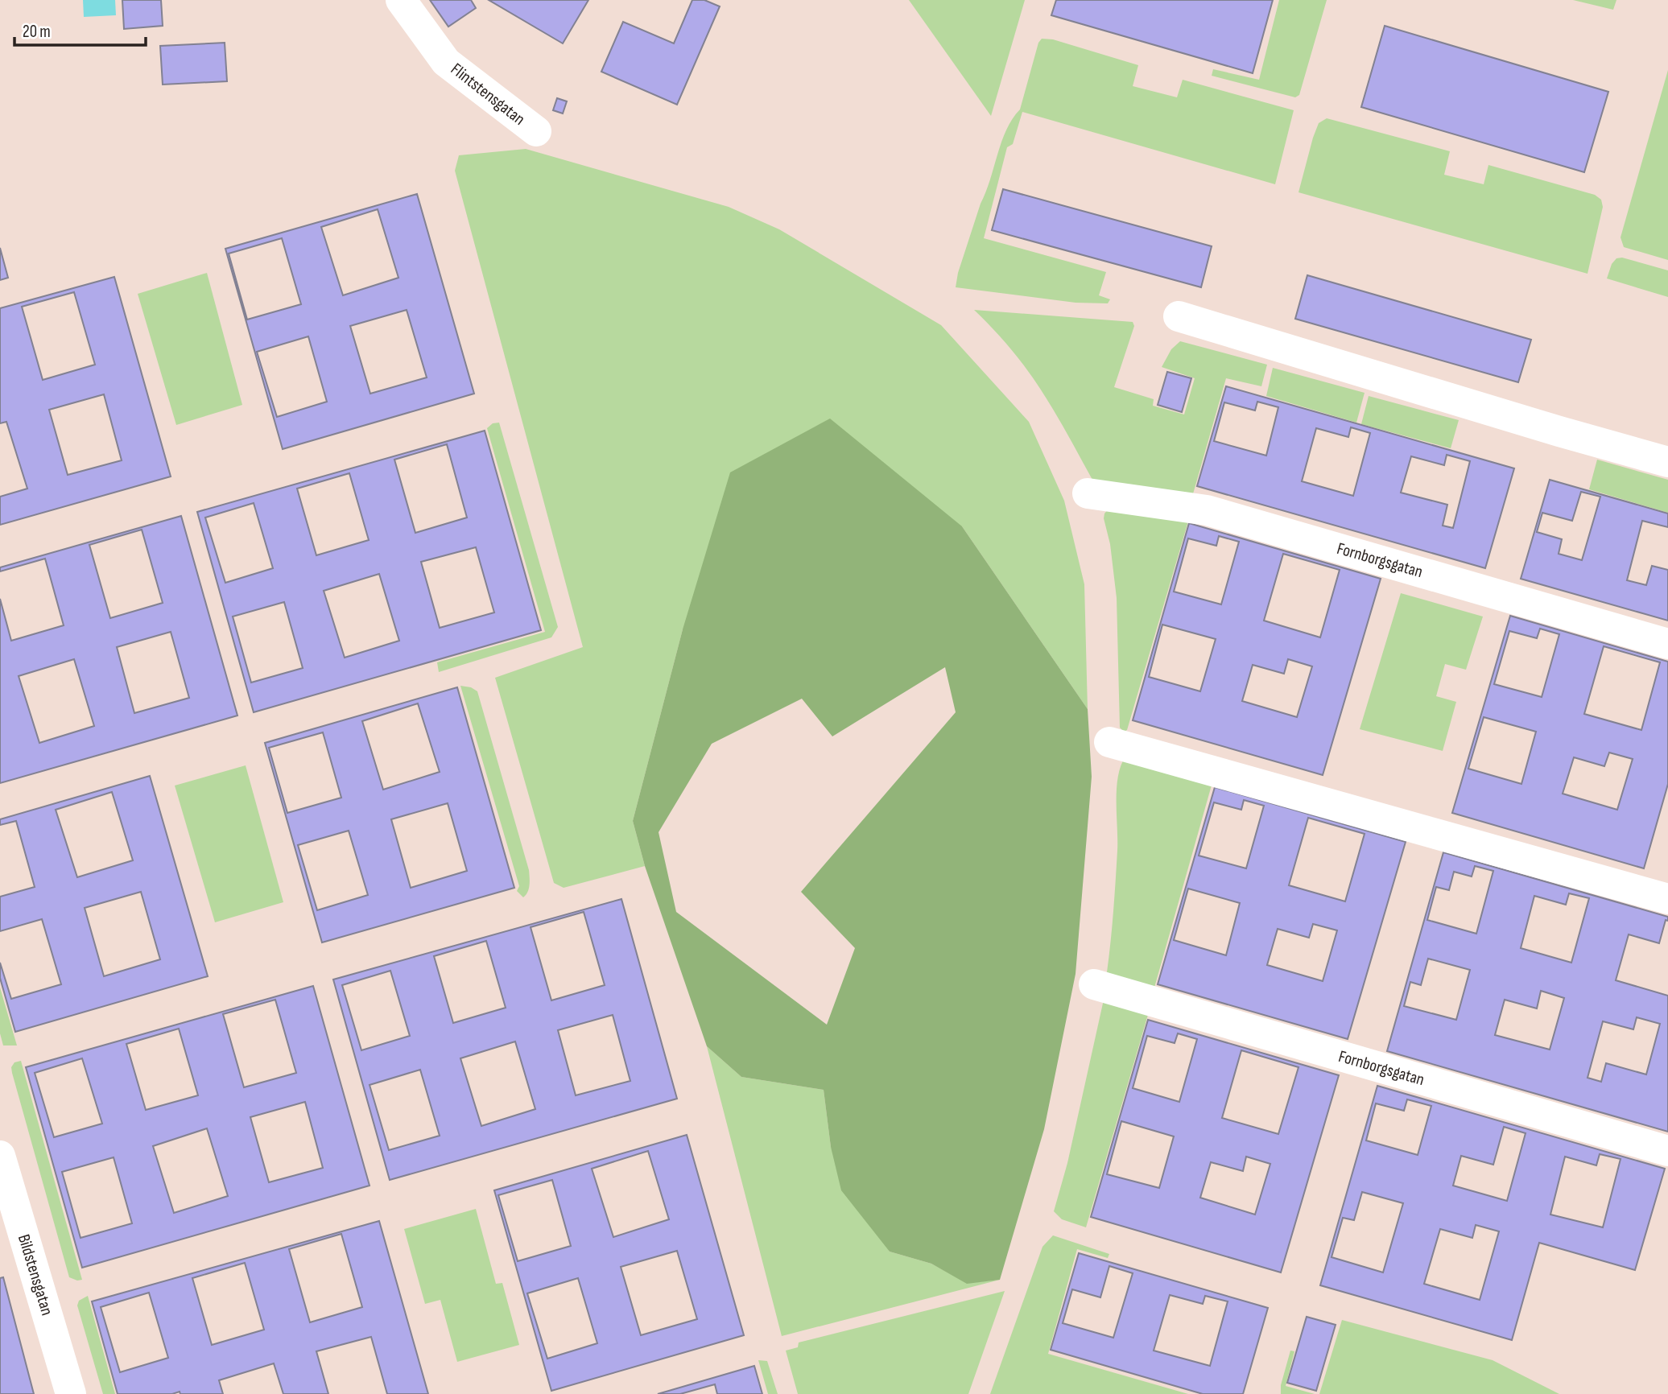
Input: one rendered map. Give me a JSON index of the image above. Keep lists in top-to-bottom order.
{
  "streets": {
    "street": ["Flintstensgatan", "Fornborgsgatan", "Bildstensgatan"]
  },
  "scale_bar": "20 m"
}
